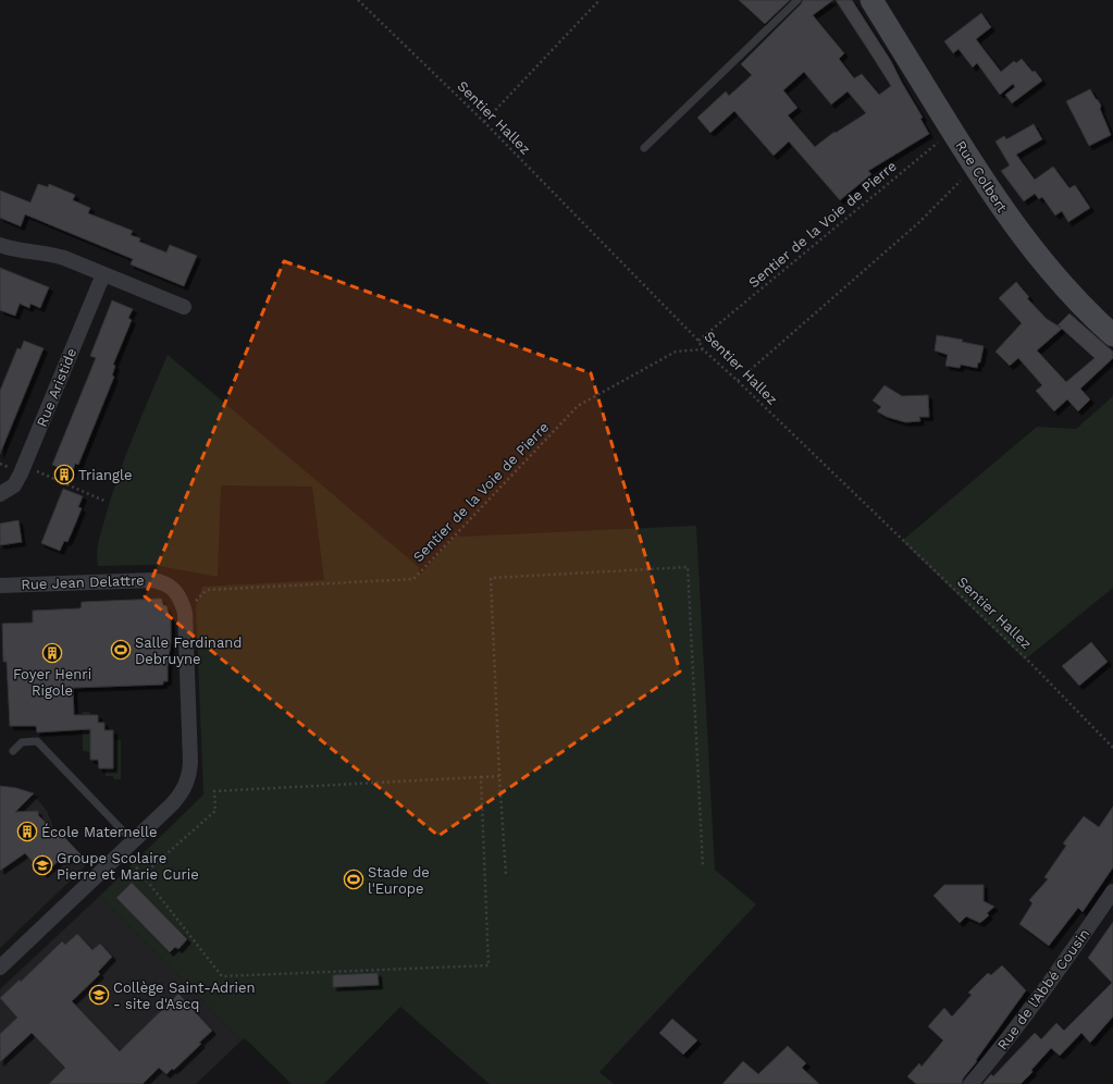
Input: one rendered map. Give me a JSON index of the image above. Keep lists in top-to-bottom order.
{
  "streets": {
    "main road": ["Rue Colbert"],
    "street": ["Rue Aristide", "Rue Jean Delattre", "Rue de l'Abbé Cousin"],
    "path": ["Sentier Hallez", "Sentier de la Voie de Pierre"]
  },
  "crossings": [
    ["Sentier Hallez", "Sentier de la Voie de Pierre"],
    ["Rue Colbert", "Sentier de la Voie de Pierre"],
    ["Sentier de la Voie de Pierre", "Rue Jean Delattre"]
  ],
  "places": {
    "building": ["Triangle", "Foyer Henri Rigole", "École Maternelle"],
    "sports": ["Salle Ferdinand Debruyne", "Stade de l'Europe"],
    "school or university": ["Groupe Scolaire Pierre et Marie Curie", "Collège Saint-Adrien - site d'Ascq"]
  }
}
